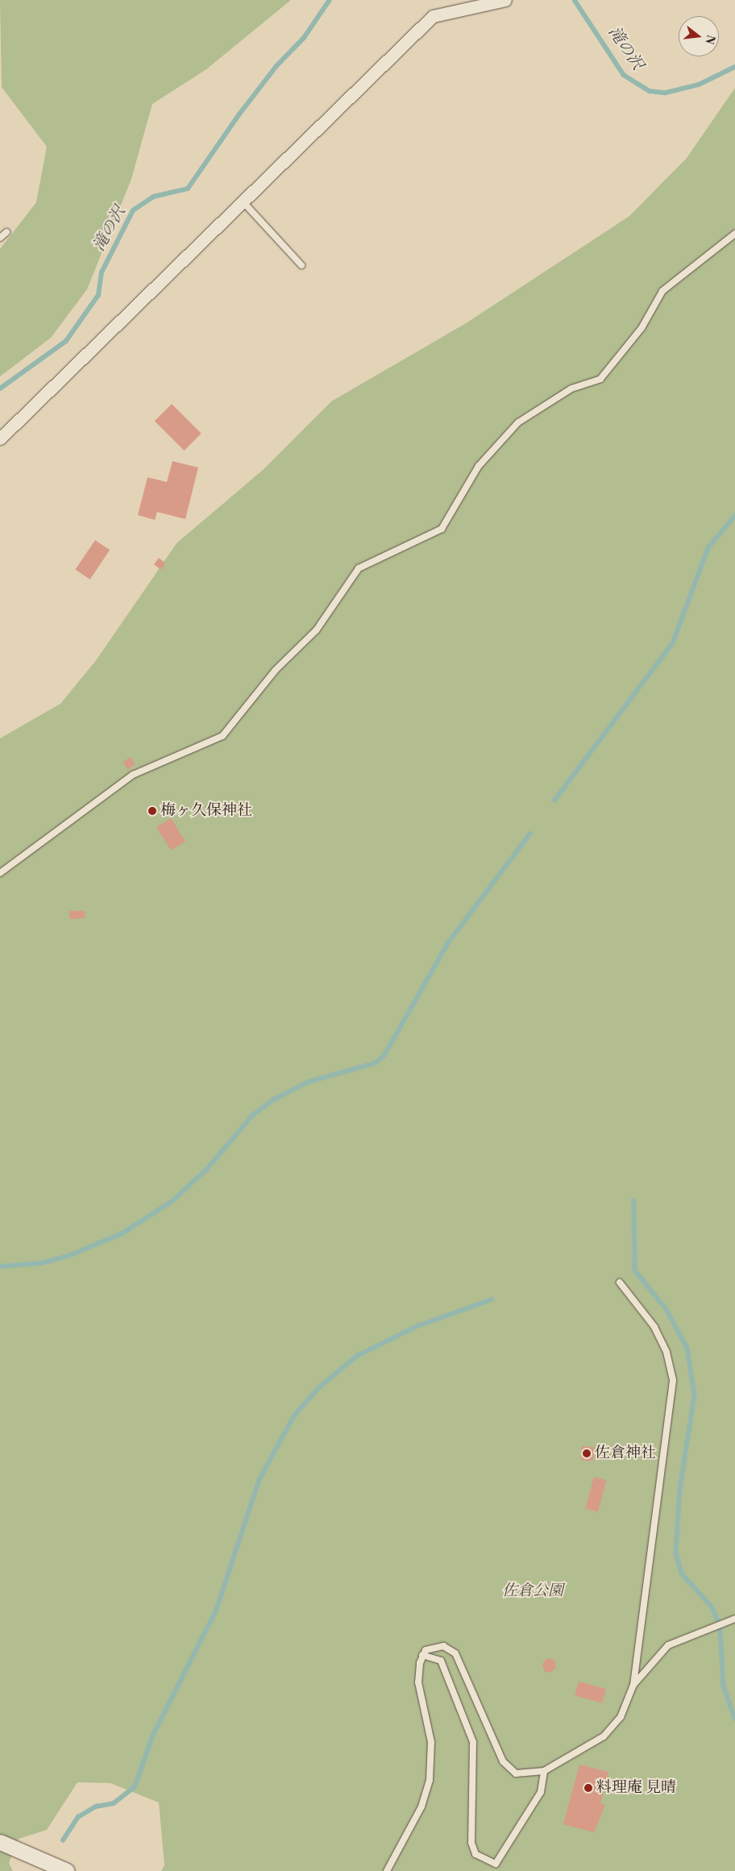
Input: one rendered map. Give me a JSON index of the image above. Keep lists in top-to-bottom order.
{
  "water": ["滝の沢"],
  "parks": ["佐倉公園"],
  "places": ["梅ヶ久保神社", "佐倉神社", "料理庵 見晴"],
  "north": "right"
}
